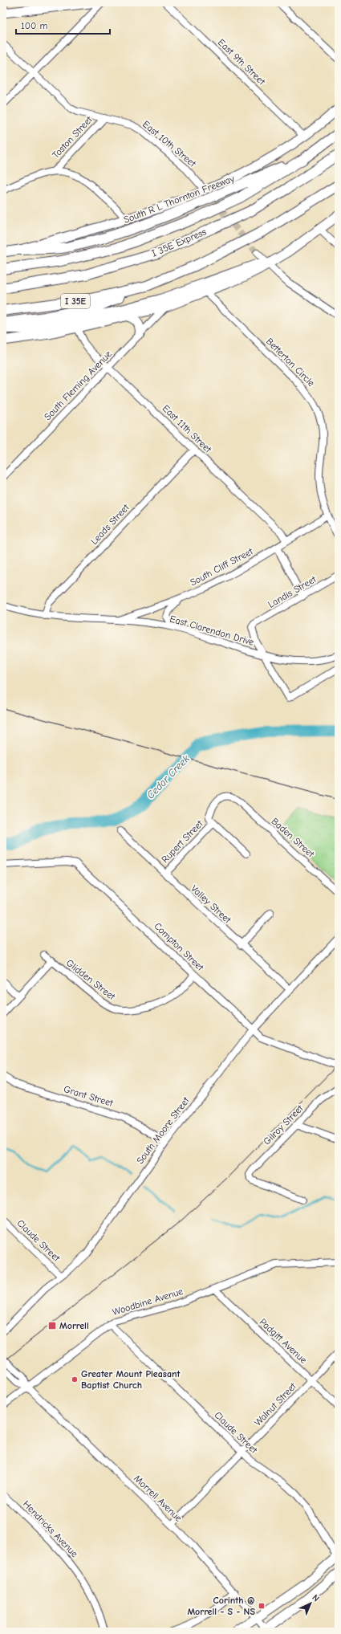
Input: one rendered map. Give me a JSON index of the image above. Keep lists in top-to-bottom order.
{
  "streets": {
    "highway": ["South R L Thornton Freeway", "I 35E Express", "I 35E"],
    "street": [
      "East 9th Street",
      "Toston Street",
      "East 10th Street",
      "Betterton Circle",
      "South Fleming Avenue",
      "East 11th Street",
      "Leads Street",
      "South Cliff Street",
      "Landis Street",
      "East Clarendon Drive",
      "Baden Street",
      "Rupert Street",
      "Valley Street",
      "Compton Street",
      "Glidden Street",
      "Grant Street",
      "Gilroy Street",
      "South Moore Street",
      "Claude Street",
      "Woodbine Avenue",
      "Padgitt Avenue",
      "Walnut Street",
      "Morrell Avenue",
      "Hendricks Avenue"
    ]
  },
  "crossings": [
    ["East 9th Street", "South R L Thornton Freeway"],
    ["Toston Street", "East 10th Street"],
    ["East 10th Street", "South R L Thornton Freeway"],
    ["Betterton Circle", "South Cliff Street"],
    ["South Fleming Avenue", "East 11th Street"],
    ["East 11th Street", "Leads Street"],
    ["East 11th Street", "South Cliff Street"],
    ["Leads Street", "East Clarendon Drive"],
    ["South Cliff Street", "East Clarendon Drive"],
    ["Landis Street", "East Clarendon Drive"],
    ["Baden Street", "Rupert Street"],
    ["Rupert Street", "Valley Street"],
    ["Valley Street", "South Moore Street"],
    ["Compton Street", "Glidden Street"],
    ["Compton Street", "South Moore Street"],
    ["Grant Street", "South Moore Street"],
    ["South Moore Street", "Claude Street"],
    ["Claude Street", "Woodbine Avenue"],
    ["Claude Street", "Walnut Street"],
    ["Woodbine Avenue", "Padgitt Avenue"],
    ["Woodbine Avenue", "Morrell Avenue"],
    ["Padgitt Avenue", "Walnut Street"],
    ["Walnut Street", "Morrell Avenue"]
  ],
  "water": ["Cedar Creek"],
  "places": {
    "transit": ["Morrell", "Corinth @ Morrell - S - NS"],
    "other": ["Greater Mount Pleasant Baptist Church"]
  },
  "scale_bar": "100 m",
  "north": "top right"
}
